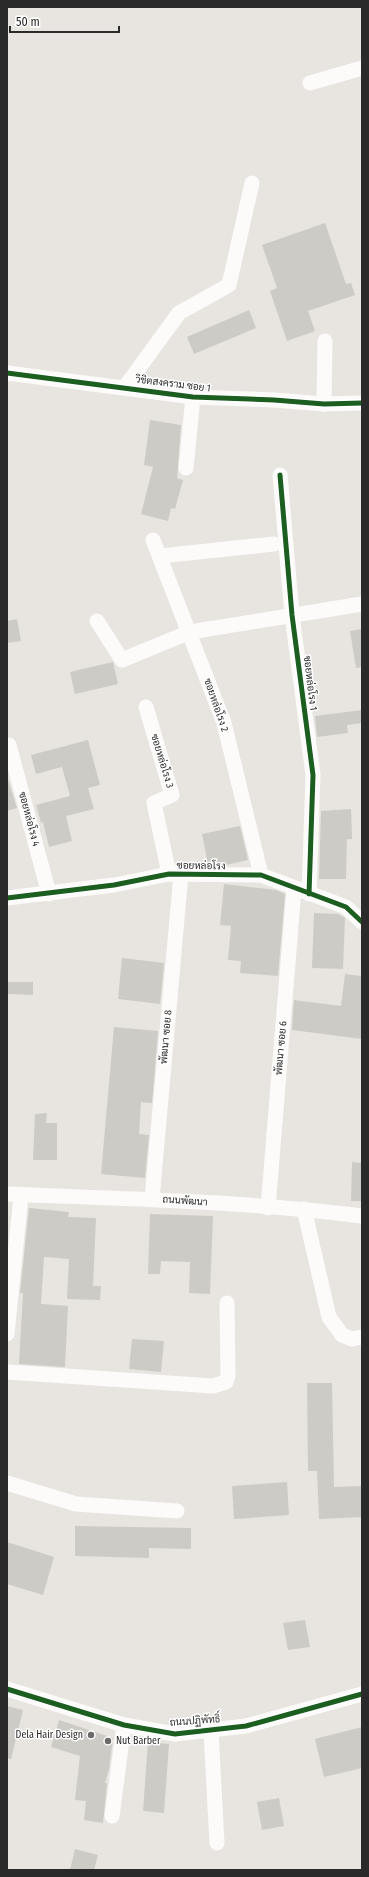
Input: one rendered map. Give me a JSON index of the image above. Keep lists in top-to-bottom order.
{
  "streets": {
    "street": [
      "วิชิตสงคราม ซอย 1",
      "ซอยหล่อโรง 1",
      "ซอยหล่อโรง 2",
      "ซอยหล่อโรง 3",
      "ซอยหล่อโรง 4",
      "ซอยหล่อโรง",
      "พัฒนา ซอย 8",
      "พัฒนา ซอย 6",
      "ถนนพัฒนา",
      "ถนนปฏิพัทธิ์"
    ]
  },
  "crossings": [
    ["ซอยหล่อโรง 1", "ซอยหล่อโรง"],
    ["ซอยหล่อโรง 2", "ซอยหล่อโรง"],
    ["ซอยหล่อโรง 3", "ซอยหล่อโรง"],
    ["ซอยหล่อโรง 3", "พัฒนา ซอย 8"],
    ["ซอยหล่อโรง 4", "ซอยหล่อโรง"],
    ["ซอยหล่อโรง", "พัฒนา ซอย 8"],
    ["ซอยหล่อโรง", "พัฒนา ซอย 6"],
    ["พัฒนา ซอย 8", "ถนนพัฒนา"],
    ["พัฒนา ซอย 6", "ถนนพัฒนา"]
  ],
  "places": ["Dela Hair Design", "Nut Barber"],
  "scale_bar": "50 m"
}
